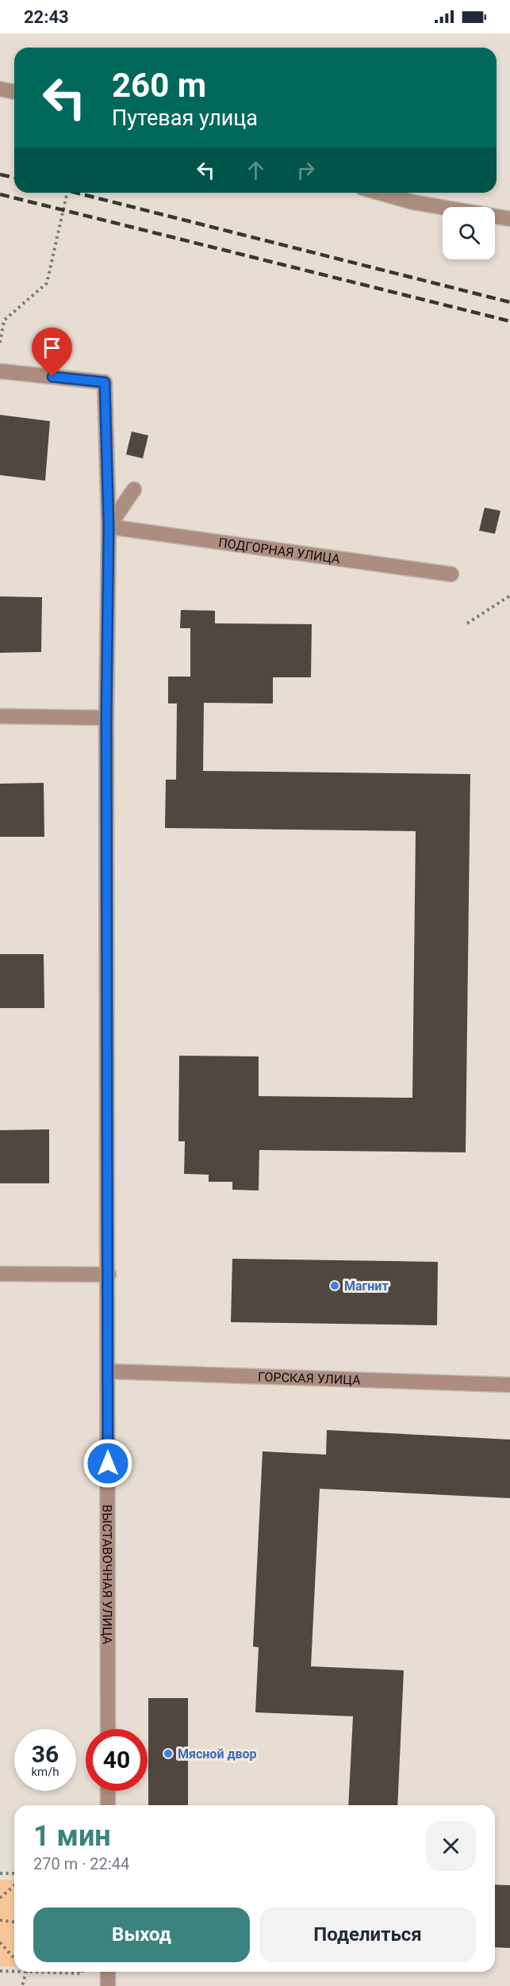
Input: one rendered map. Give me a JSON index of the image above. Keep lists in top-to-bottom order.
{
  "streets": {
    "street": ["ПОДГОРНАЯ УЛИЦА", "ГОРСКАЯ УЛИЦА", "ВЫСТАВОЧНАЯ УЛИЦА"]
  },
  "crossings": [
    ["ПОДГОРНАЯ УЛИЦА", "ВЫСТАВОЧНАЯ УЛИЦА"],
    ["ГОРСКАЯ УЛИЦА", "ВЫСТАВОЧНАЯ УЛИЦА"]
  ],
  "places": ["Магнит", "Мясной двор"],
  "page": {
    "status": "22:43",
    "turn": ["260 m", "Путевая улица"],
    "speed": "36 km/h",
    "limit": "40",
    "heading": ["1 мин", "270 m · 22:44"],
    "buttons": ["Выход", "Поделиться"]
  }
}
